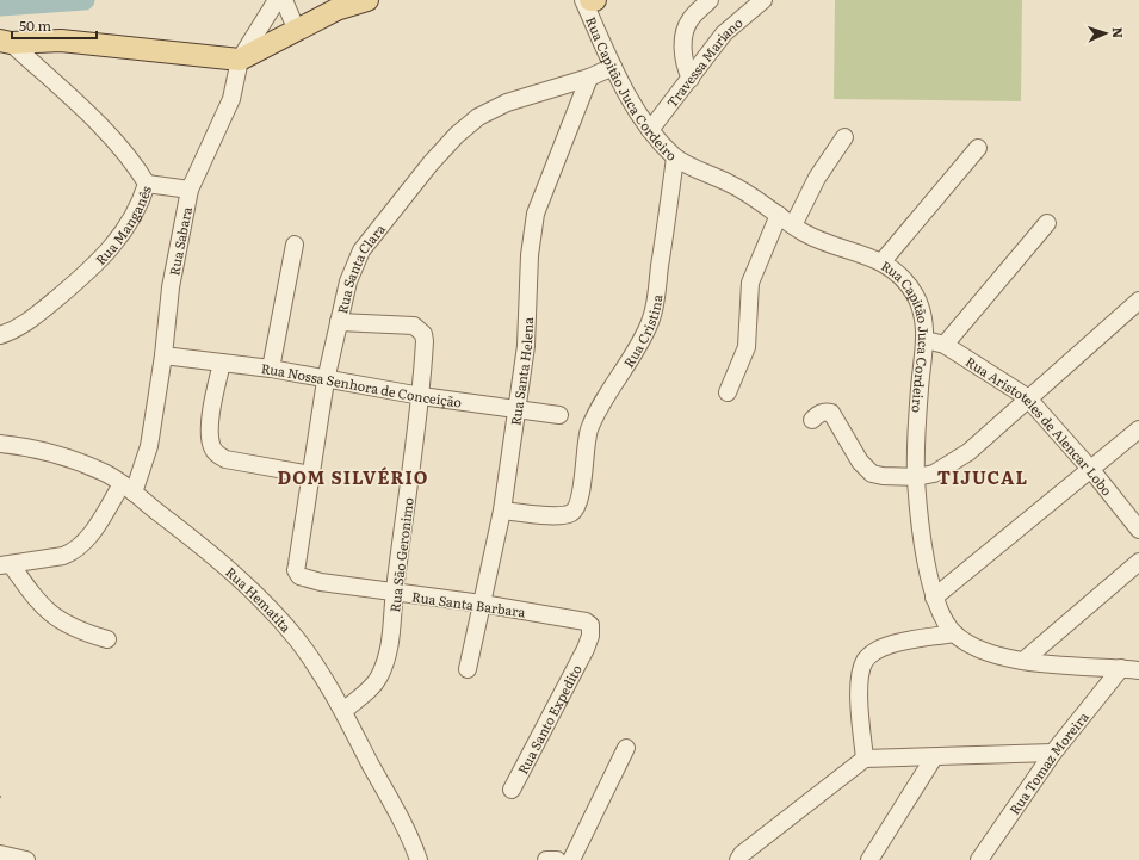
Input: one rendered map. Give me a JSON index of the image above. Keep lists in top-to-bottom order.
{
  "streets": {
    "street": [
      "Travessa Mariano",
      "Rua Capitão Juca Cordeiro",
      "Rua Manganês",
      "Rua Sabara",
      "Rua Santa Clara",
      "Rua Cristina",
      "Rua Santa Helena",
      "Rua Nossa Senhora de Conceição",
      "Rua Aristoteles de Alencar Lobo",
      "Rua São Geronimo",
      "Rua Hematita",
      "Rua Santa Barbara",
      "Rua Santo Expedito",
      "Rua Tomaz Moreira"
    ]
  },
  "crossings": [
    ["Travessa Mariano", "Rua Capitão Juca Cordeiro"],
    ["Rua Capitão Juca Cordeiro", "Rua Santa Clara"],
    ["Rua Capitão Juca Cordeiro", "Rua Cristina"],
    ["Rua Capitão Juca Cordeiro", "Rua Aristoteles de Alencar Lobo"],
    ["Rua Capitão Juca Cordeiro", "Rua Tomaz Moreira"],
    ["Rua Sabara", "Rua Nossa Senhora de Conceição"],
    ["Rua Sabara", "Rua Hematita"],
    ["Rua Santa Clara", "Rua Santa Helena"],
    ["Rua Santa Clara", "Rua Nossa Senhora de Conceição"],
    ["Rua Santa Clara", "Rua São Geronimo"],
    ["Rua Santa Clara", "Rua Santa Barbara"],
    ["Rua Cristina", "Rua Santa Helena"],
    ["Rua Santa Helena", "Rua Nossa Senhora de Conceição"],
    ["Rua Santa Helena", "Rua Santa Barbara"],
    ["Rua Nossa Senhora de Conceição", "Rua São Geronimo"],
    ["Rua São Geronimo", "Rua Hematita"],
    ["Rua São Geronimo", "Rua Santa Barbara"],
    ["Rua Santa Barbara", "Rua Santo Expedito"]
  ],
  "districts": ["DOM SILVÉRIO", "TIJUCAL"],
  "scale_bar": "50 m",
  "north": "right"
}
